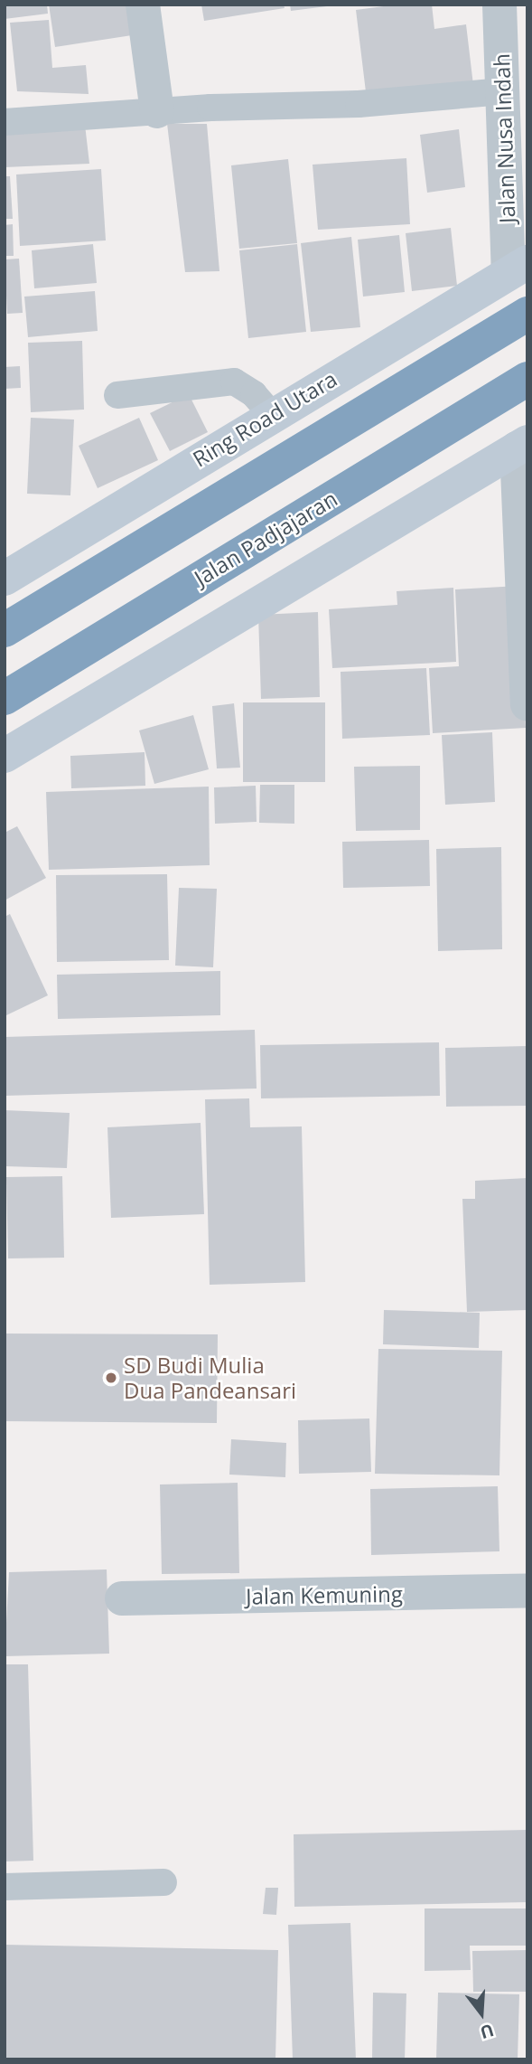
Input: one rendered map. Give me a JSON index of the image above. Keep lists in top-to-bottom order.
{
  "streets": {
    "highway": ["Jalan Padjajaran"],
    "street": ["Jalan Nusa Indah", "Ring Road Utara", "Jalan Kemuning"]
  },
  "crossings": [
    ["Jalan Nusa Indah", "Ring Road Utara"]
  ],
  "places": ["SD Budi Mulia Dua Pandeansari"],
  "north": "bottom"
}
